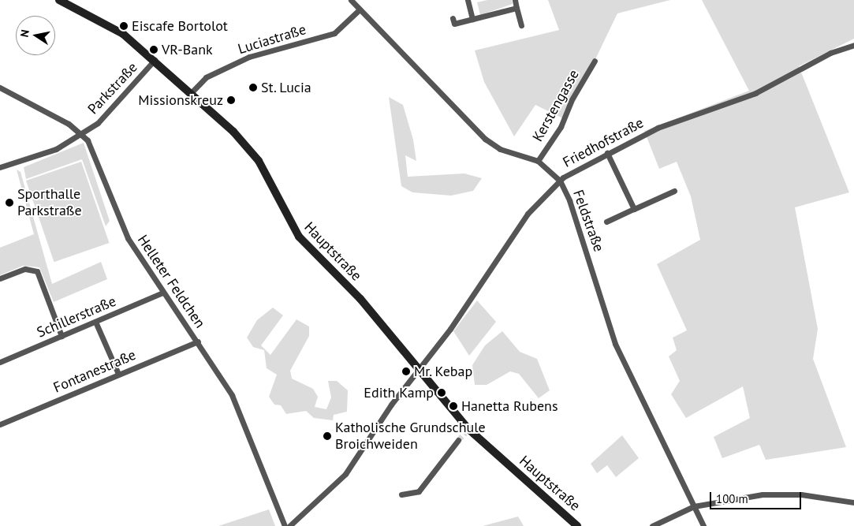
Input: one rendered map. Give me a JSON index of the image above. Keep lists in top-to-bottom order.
{
  "streets": {
    "main road": ["Hauptstraße"],
    "street": [
      "Luciastraße",
      "Parkstraße",
      "Kerstengasse",
      "Friedhofstraße",
      "Feldstraße",
      "Helleter Feldchen",
      "Schillerstraße",
      "Fontanestraße"
    ]
  },
  "crossings": [
    ["Luciastraße", "Feldstraße"],
    ["Luciastraße", "Hauptstraße"],
    ["Parkstraße", "Hauptstraße"],
    ["Parkstraße", "Helleter Feldchen"],
    ["Kerstengasse", "Feldstraße"],
    ["Friedhofstraße", "Feldstraße"],
    ["Friedhofstraße", "Hauptstraße"],
    ["Helleter Feldchen", "Schillerstraße"],
    ["Helleter Feldchen", "Fontanestraße"]
  ],
  "places": [
    "Eiscafe Bortolot",
    "VR-Bank",
    "St. Lucia",
    "Missionskreuz",
    "Sporthalle Parkstraße",
    "Mr. Kebap",
    "Edith Kamp",
    "Hanetta Rubens",
    "Katholische Grundschule Broichweiden"
  ],
  "scale_bar": "100 m",
  "north": "left"
}
